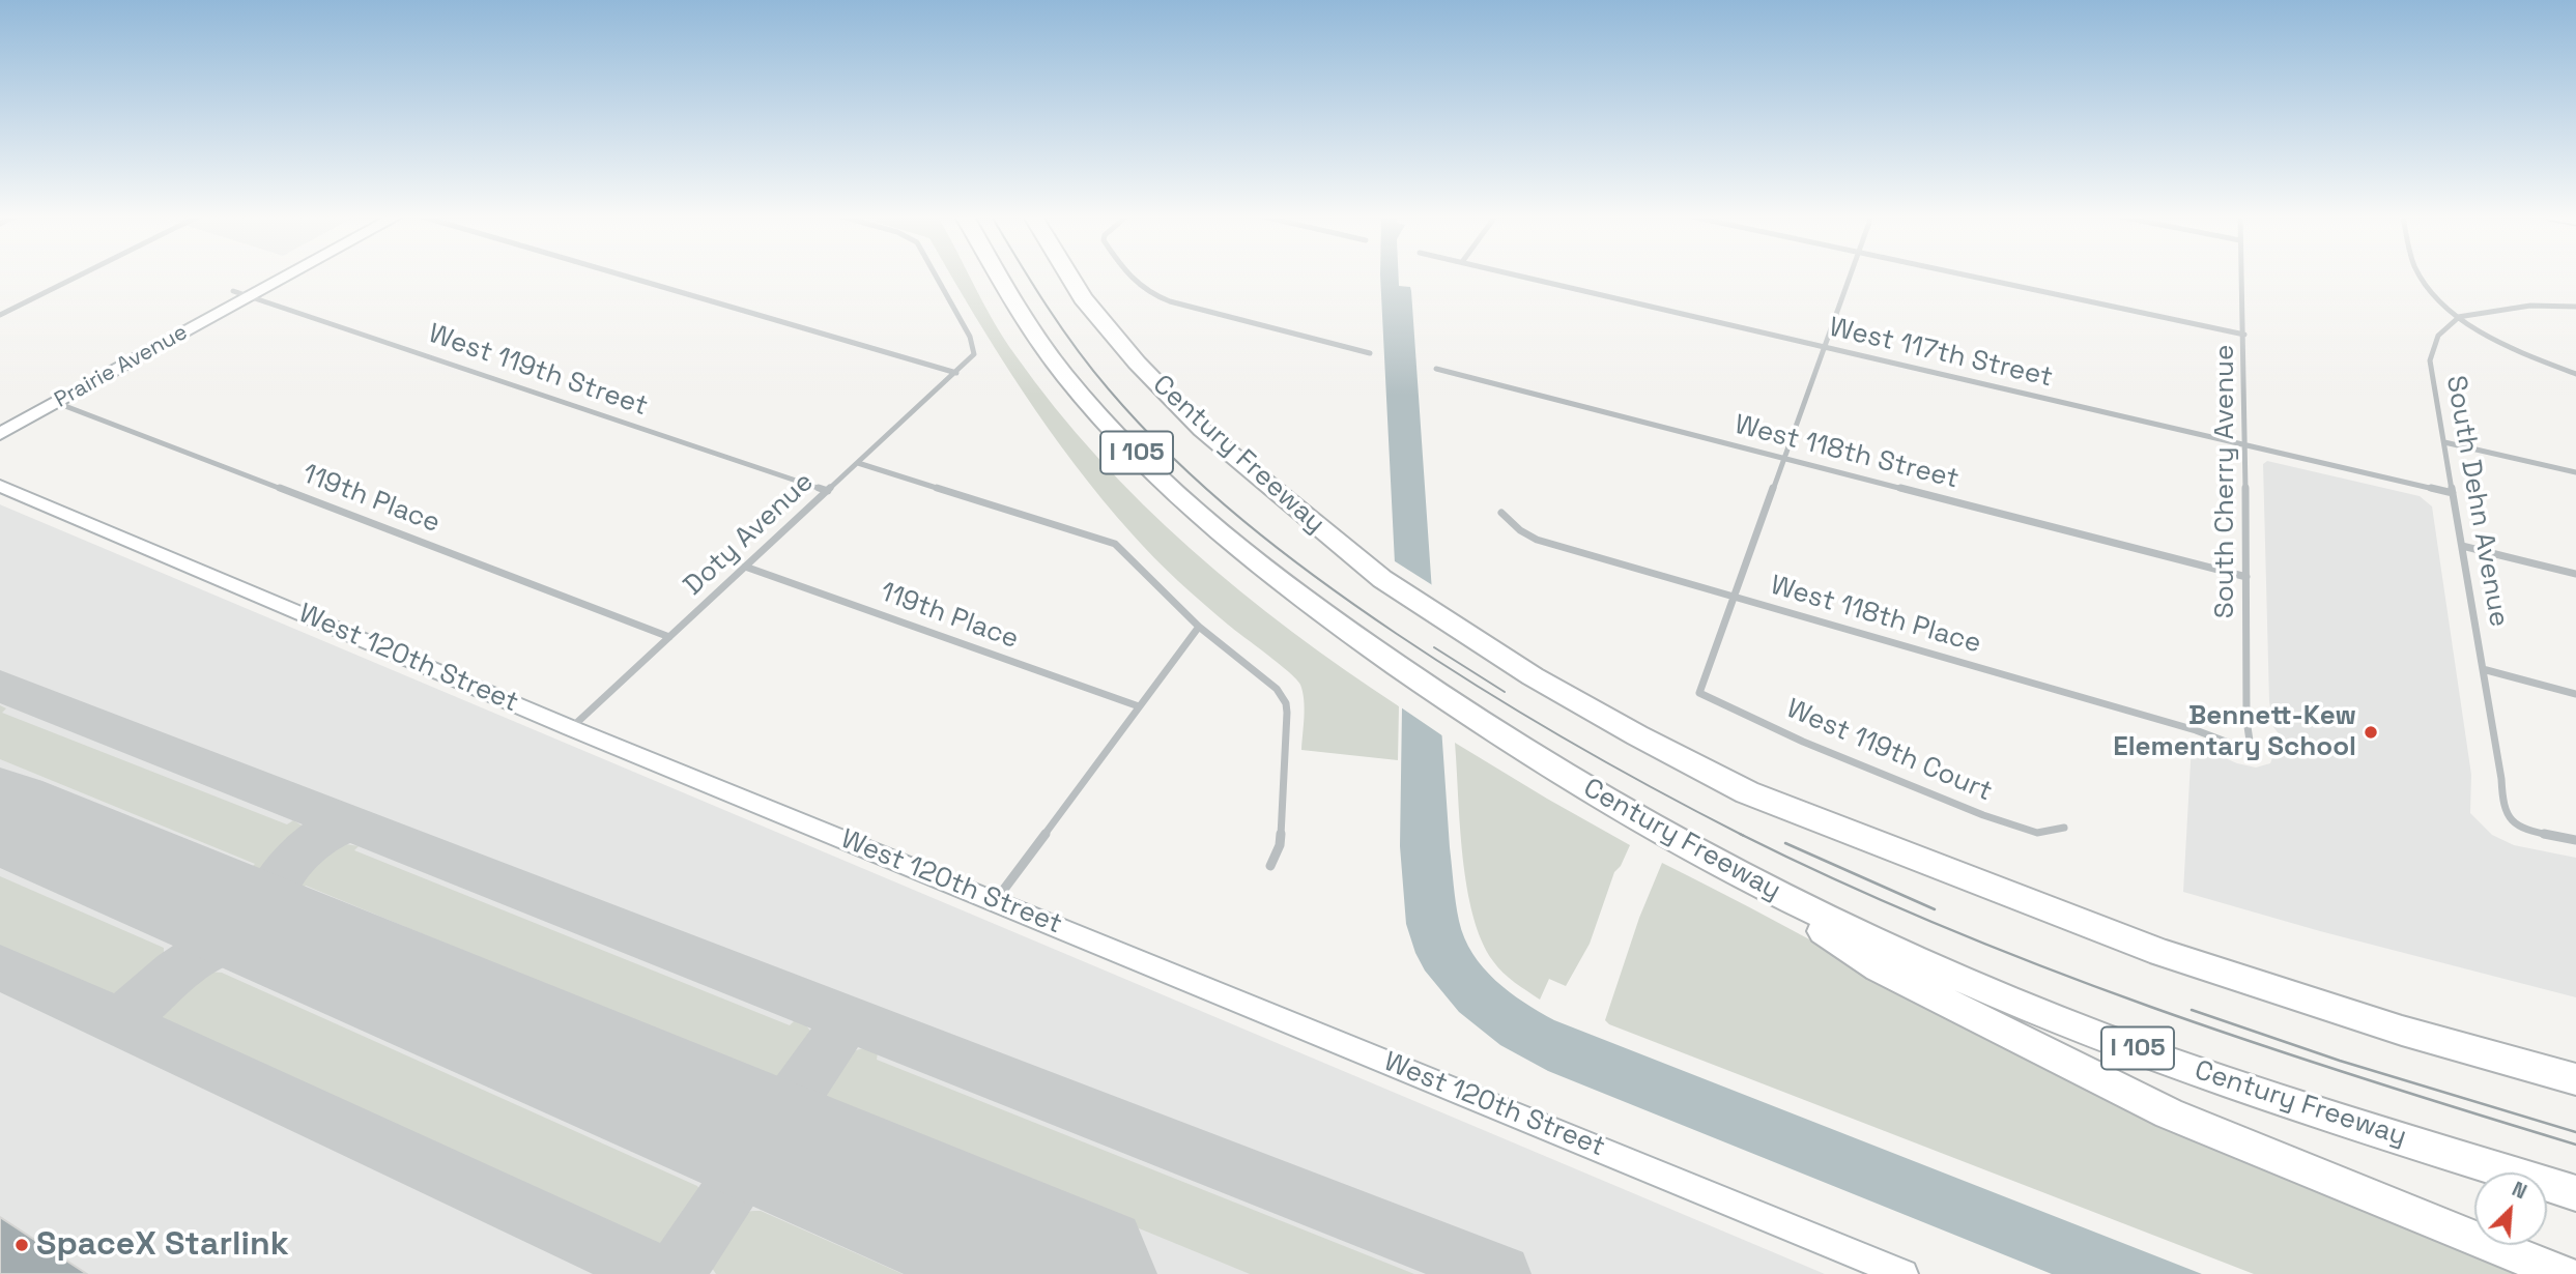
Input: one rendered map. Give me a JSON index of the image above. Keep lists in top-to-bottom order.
{
  "streets": {
    "highway": ["I 105", "Century Freeway"],
    "main road": ["Prairie Avenue", "West 120th Street"],
    "street": [
      "West 117th Street",
      "West 119th Street",
      "West 118th Street",
      "South Cherry Avenue",
      "119th Place",
      "South Dehn Avenue",
      "Doty Avenue",
      "West 118th Place",
      "West 119th Court"
    ]
  },
  "crossings": [
    ["West 117th Street", "South Cherry Avenue"],
    ["West 117th Street", "South Dehn Avenue"],
    ["Prairie Avenue", "West 119th Street"],
    ["Prairie Avenue", "119th Place"],
    ["West 119th Street", "Doty Avenue"],
    ["West 118th Street", "South Cherry Avenue"],
    ["South Cherry Avenue", "West 118th Place"],
    ["119th Place", "Doty Avenue"],
    ["Doty Avenue", "West 120th Street"],
    ["West 118th Place", "West 119th Court"]
  ],
  "places": ["Bennett-Kew Elementary School", "SpaceX Starlink"],
  "north": "top right"
}
